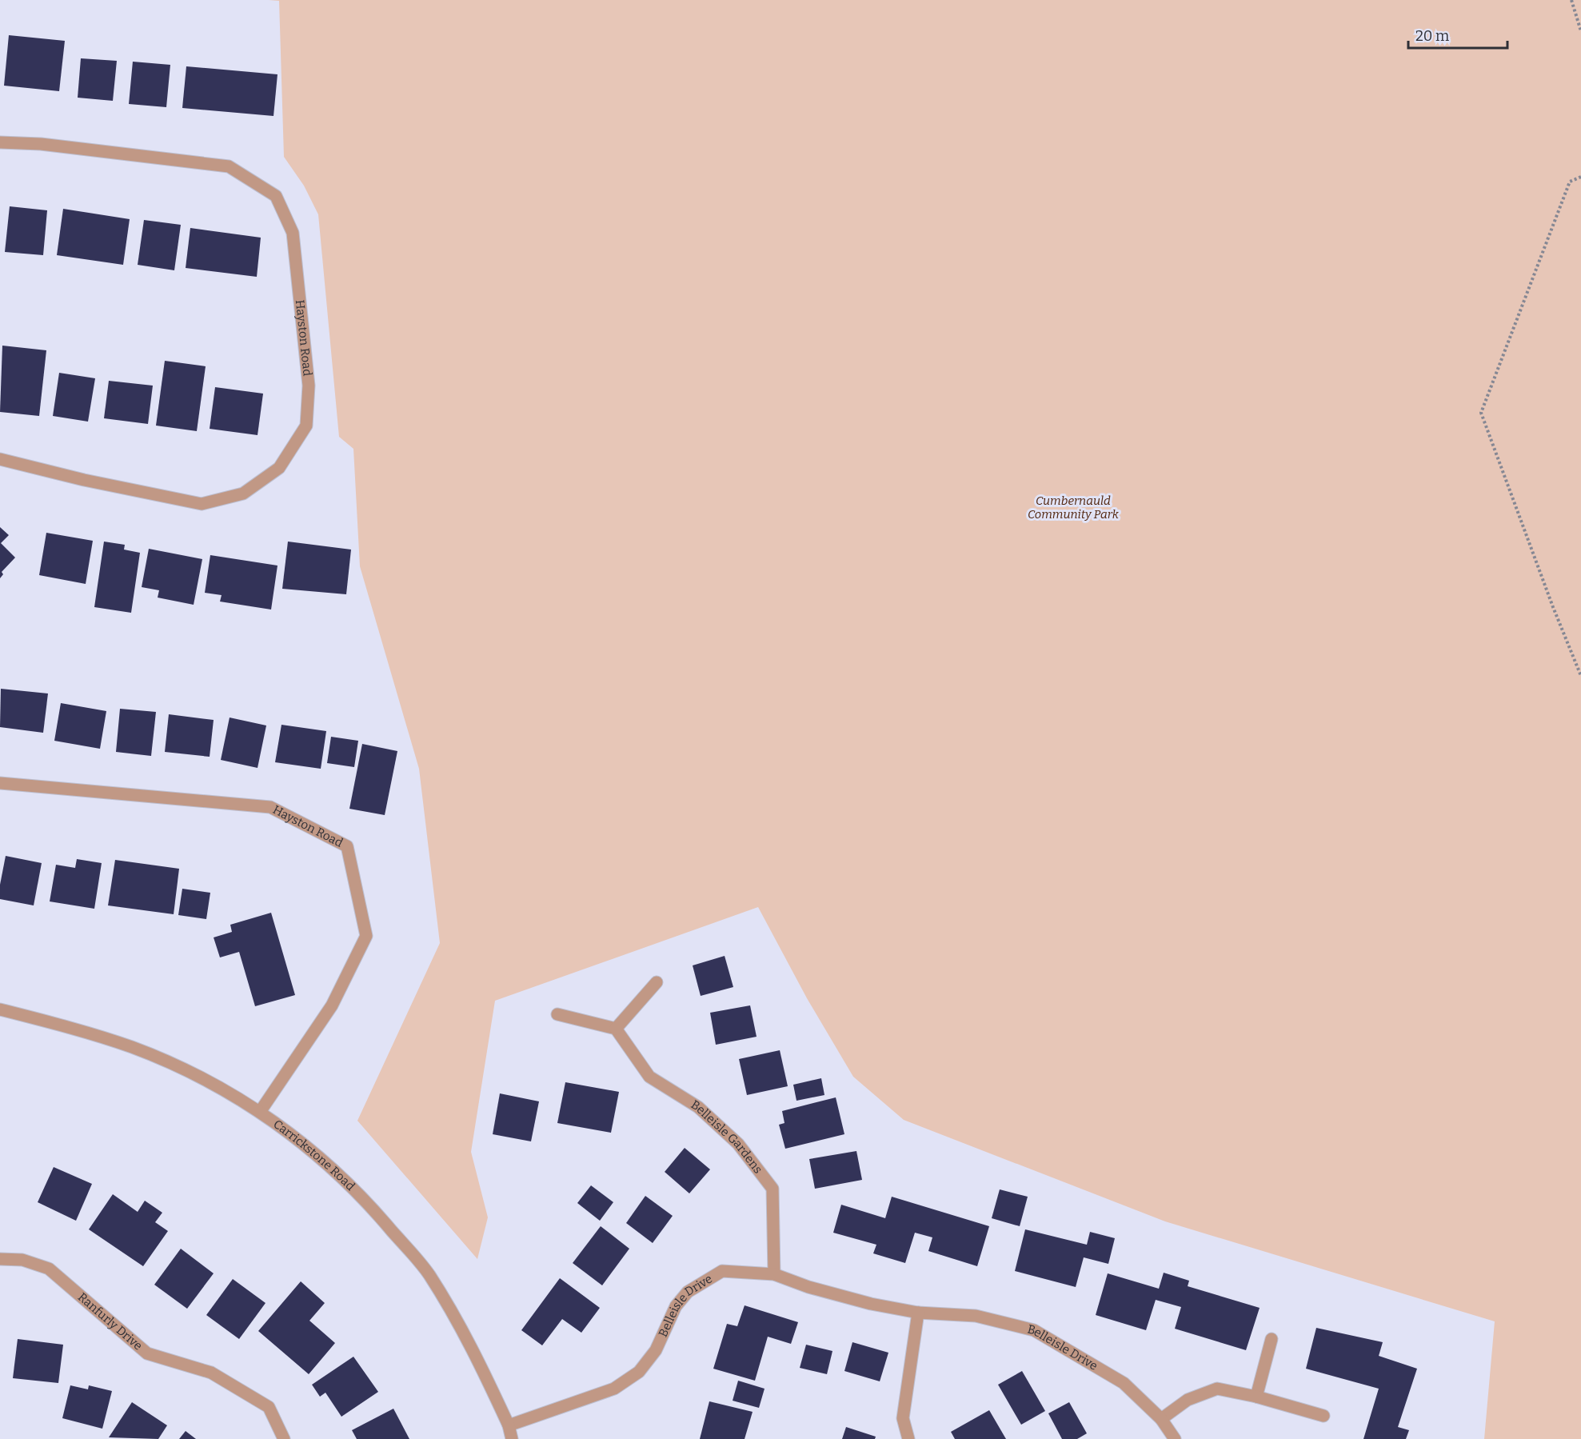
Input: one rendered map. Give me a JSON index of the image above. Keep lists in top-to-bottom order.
{
  "streets": {
    "street": [
      "Hayston Road",
      "Belleisle Gardens",
      "Carrickstone Road",
      "Belleisle Drive",
      "Ranfurly Drive"
    ]
  },
  "crossings": [
    ["Hayston Road", "Carrickstone Road"],
    ["Belleisle Gardens", "Belleisle Drive"],
    ["Carrickstone Road", "Belleisle Drive"]
  ],
  "parks": ["Cumbernauld Community Park"],
  "scale_bar": "20 m"
}
